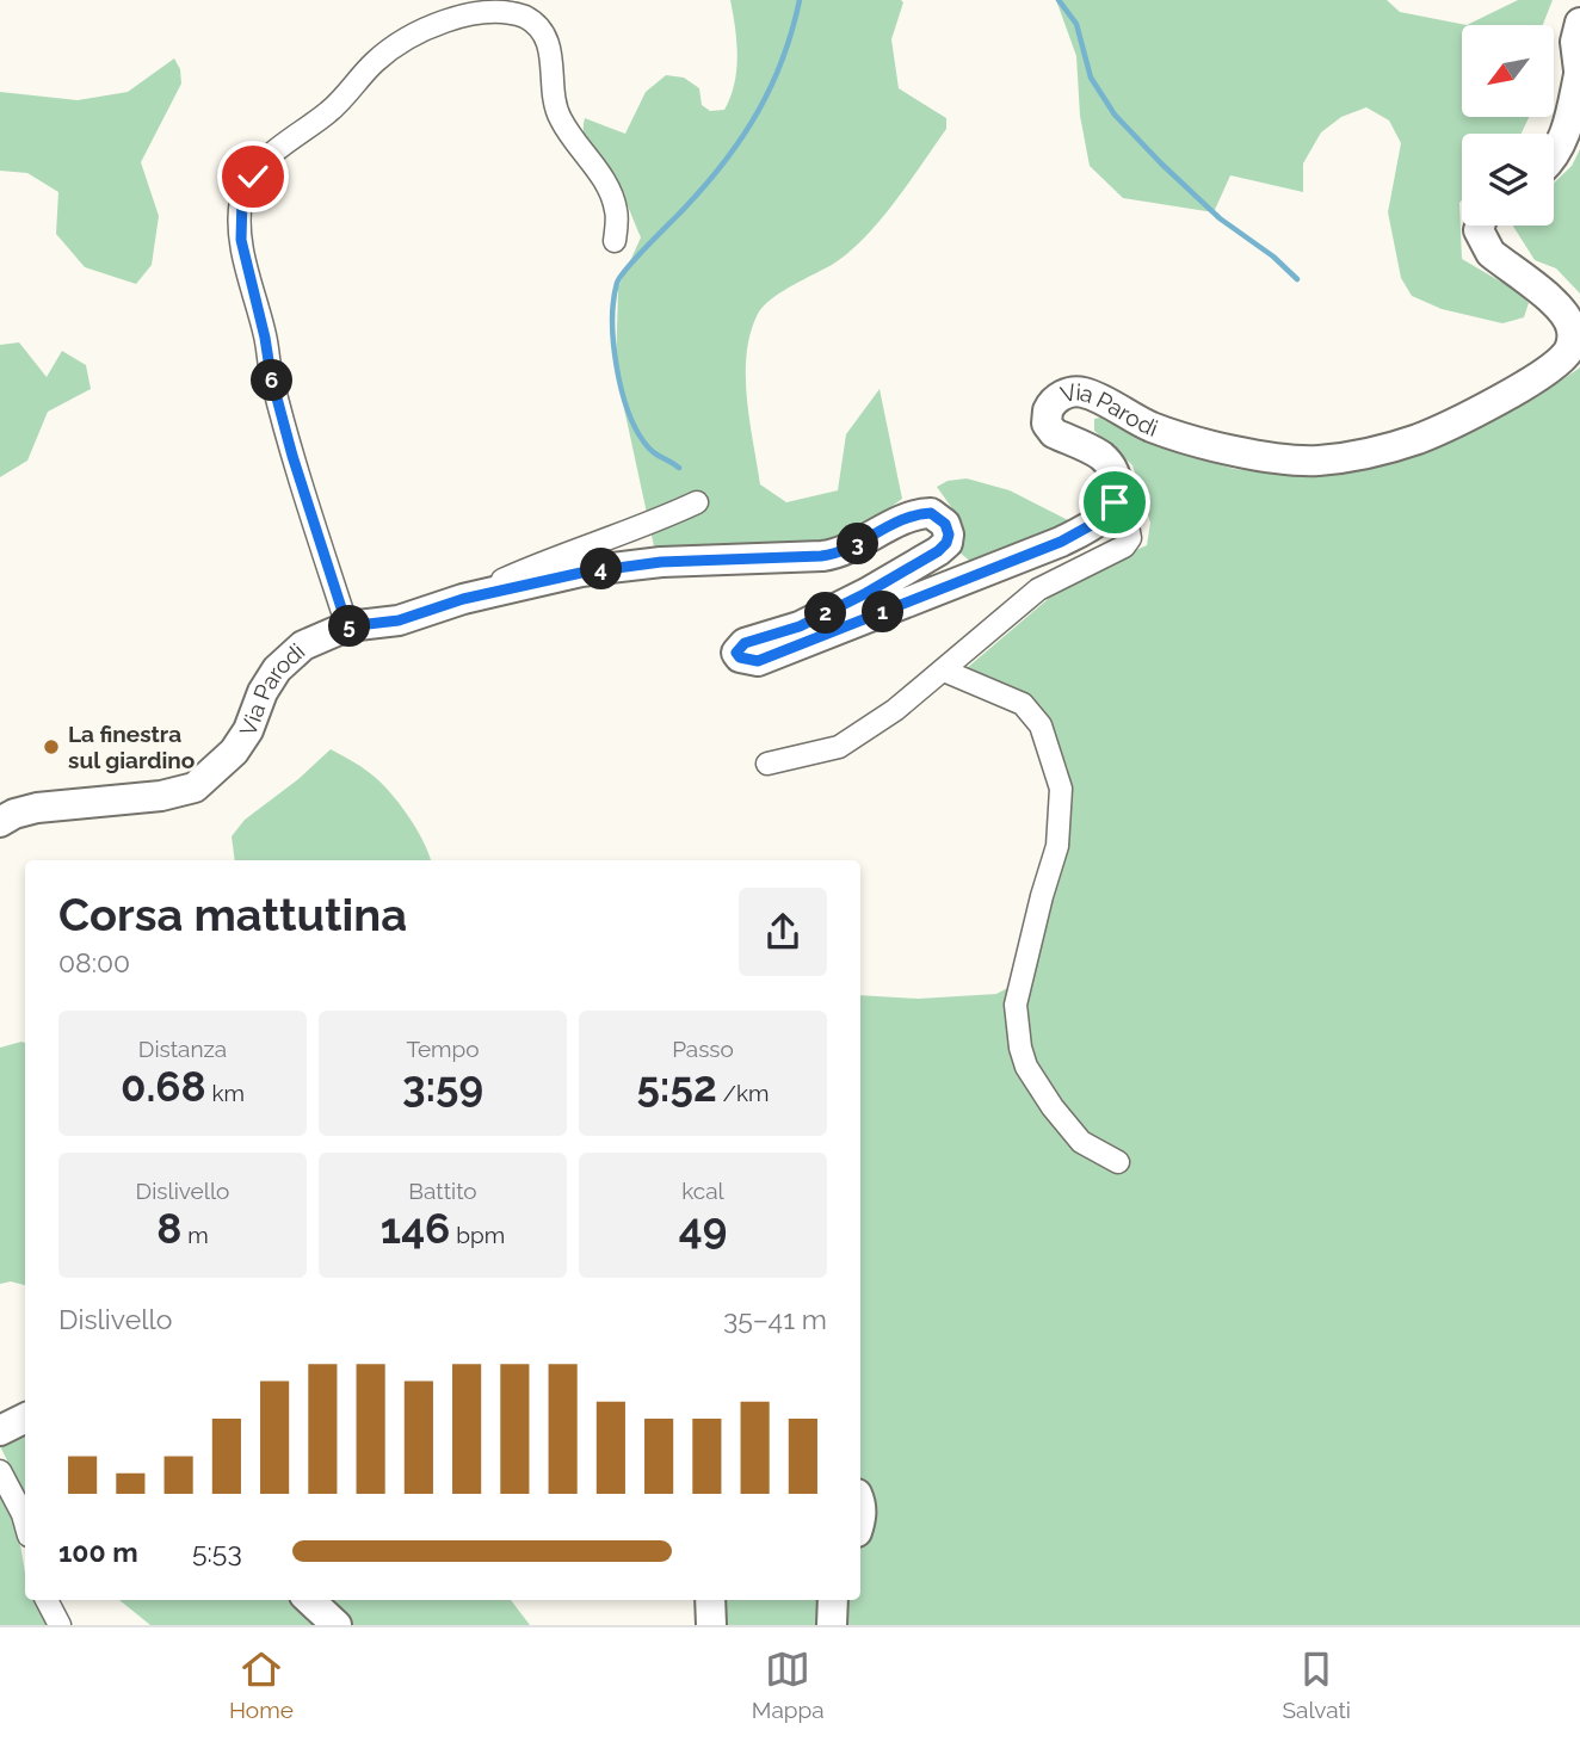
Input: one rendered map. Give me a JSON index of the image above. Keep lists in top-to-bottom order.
{
  "streets": {
    "street": ["Via Parodi"]
  },
  "places": ["La finestra sul giardino"],
  "north": "bottom left",
  "page": {
    "pins": [
      "6",
      "3",
      "4",
      "1",
      "2",
      "5"
    ],
    "heading": ["Corsa mattutina", "08:00"],
    "stats": [
      ["Distanza", "0.68 km"],
      ["Tempo", "3:59"],
      ["Passo", "5:52 /km"],
      ["Dislivello", "8 m"],
      ["Battito", "146 bpm"],
      ["kcal", "49"]
    ],
    "chart": ["Dislivello", "35–41 m"],
    "list": [
      {
        "name": "100 m",
        "note": "5:53"
      }
    ],
    "tabs": ["Home", "Mappa", "Salvati"]
  }
}
